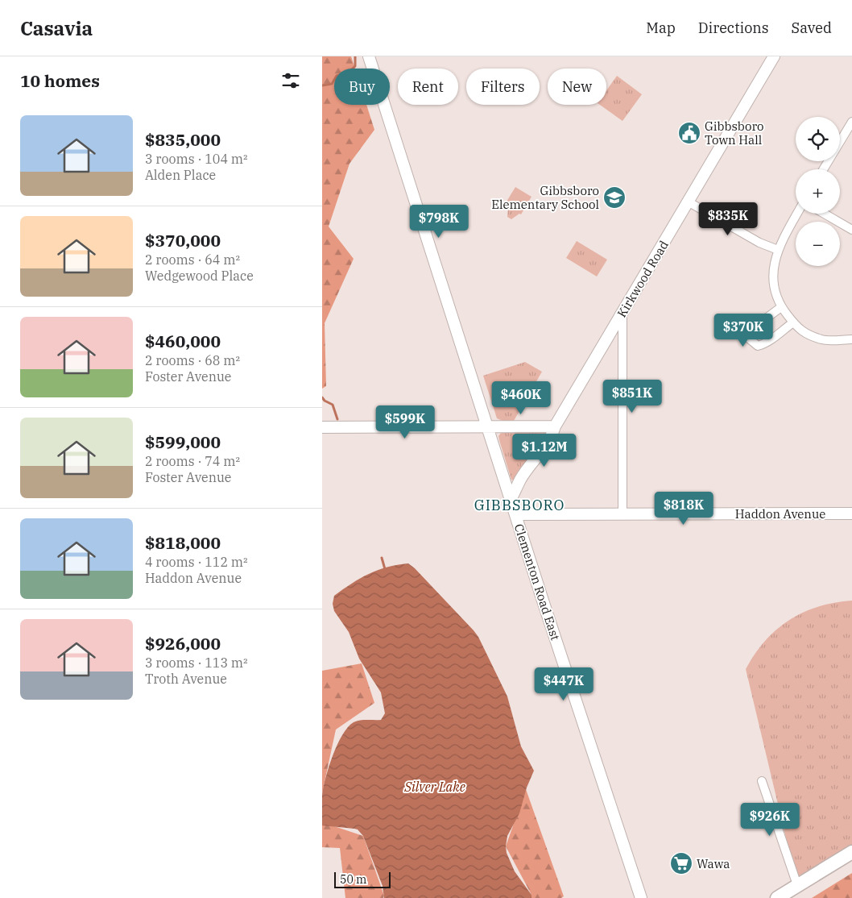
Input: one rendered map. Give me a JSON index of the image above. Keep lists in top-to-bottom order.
{
  "streets": {
    "street": ["Kirkwood Road", "Haddon Avenue", "Clementon Road East"]
  },
  "crossings": [
    ["Kirkwood Road", "Clementon Road East"],
    ["Haddon Avenue", "Clementon Road East"]
  ],
  "districts": ["GIBBSBORO"],
  "water": ["Silver Lake"],
  "places": {
    "public building": ["Gibbsboro Town Hall"],
    "school or university": ["Gibbsboro Elementary School"],
    "supermarket": ["Wawa"]
  },
  "scale_bar": "50 m",
  "page": {
    "header": "Casavia",
    "nav": ["Map", "Directions", "Saved"],
    "heading": "10 homes",
    "chip": [
      "Buy",
      "Rent",
      "Filters",
      "New"
    ],
    "list": [
      {
        "name": "$835,000",
        "note": "3 rooms · 104 m² · Alden Place"
      },
      {
        "name": "$370,000",
        "note": "2 rooms · 64 m² · Wedgewood Place"
      },
      {
        "name": "$460,000",
        "note": "2 rooms · 68 m² · Foster Avenue"
      },
      {
        "name": "$599,000",
        "note": "2 rooms · 74 m² · Foster Avenue"
      },
      {
        "name": "$818,000",
        "note": "4 rooms · 112 m² · Haddon Avenue"
      },
      {
        "name": "$926,000",
        "note": "3 rooms · 113 m² · Troth Avenue"
      }
    ],
    "map_buttons": ["+", "−"],
    "price": [
      "$835K",
      "$798K",
      "$370K",
      "$851K",
      "$460K",
      "$599K",
      "$1.12M",
      "$818K",
      "$447K",
      "$926K"
    ],
    "scale": "50 m"
  }
}
